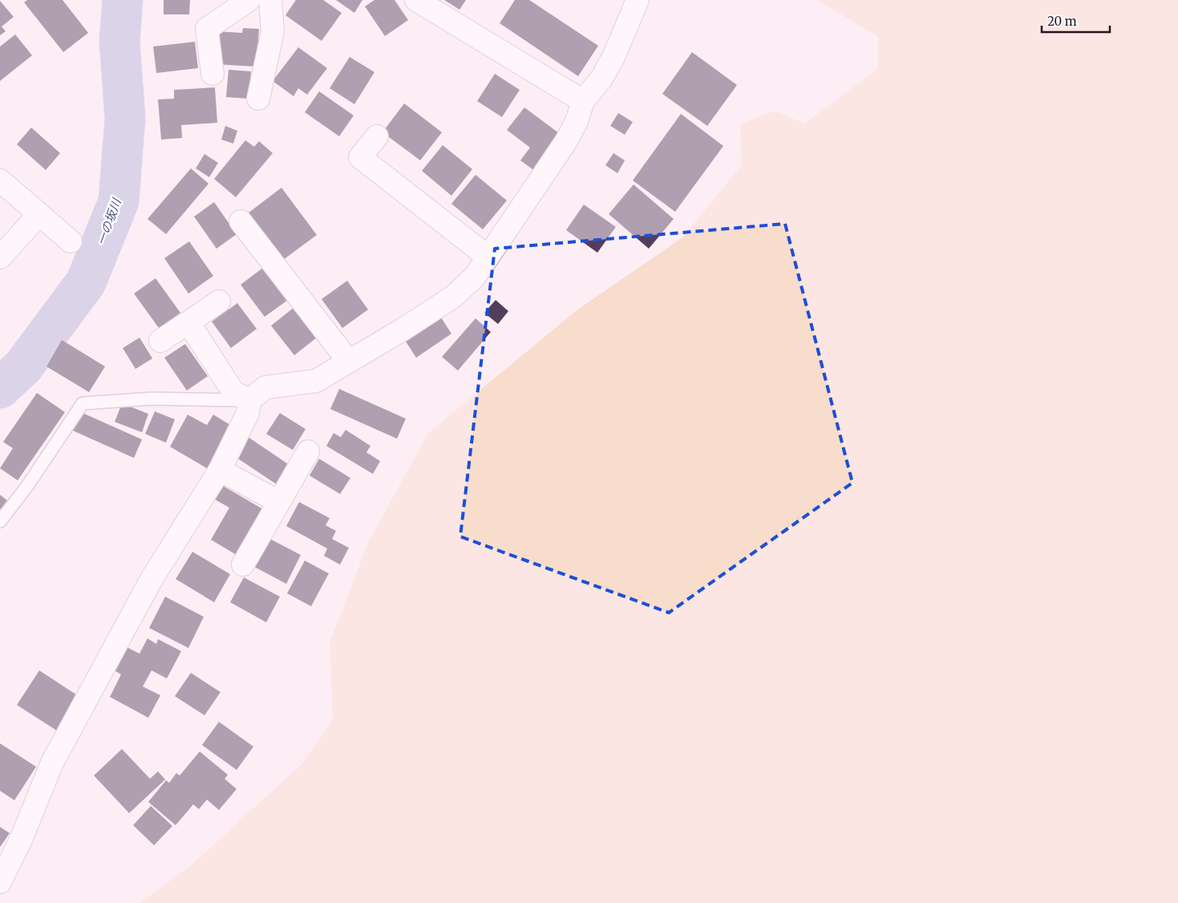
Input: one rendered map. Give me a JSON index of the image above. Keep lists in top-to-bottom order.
{
  "water": ["一の坂川"],
  "scale_bar": "20 m"
}
